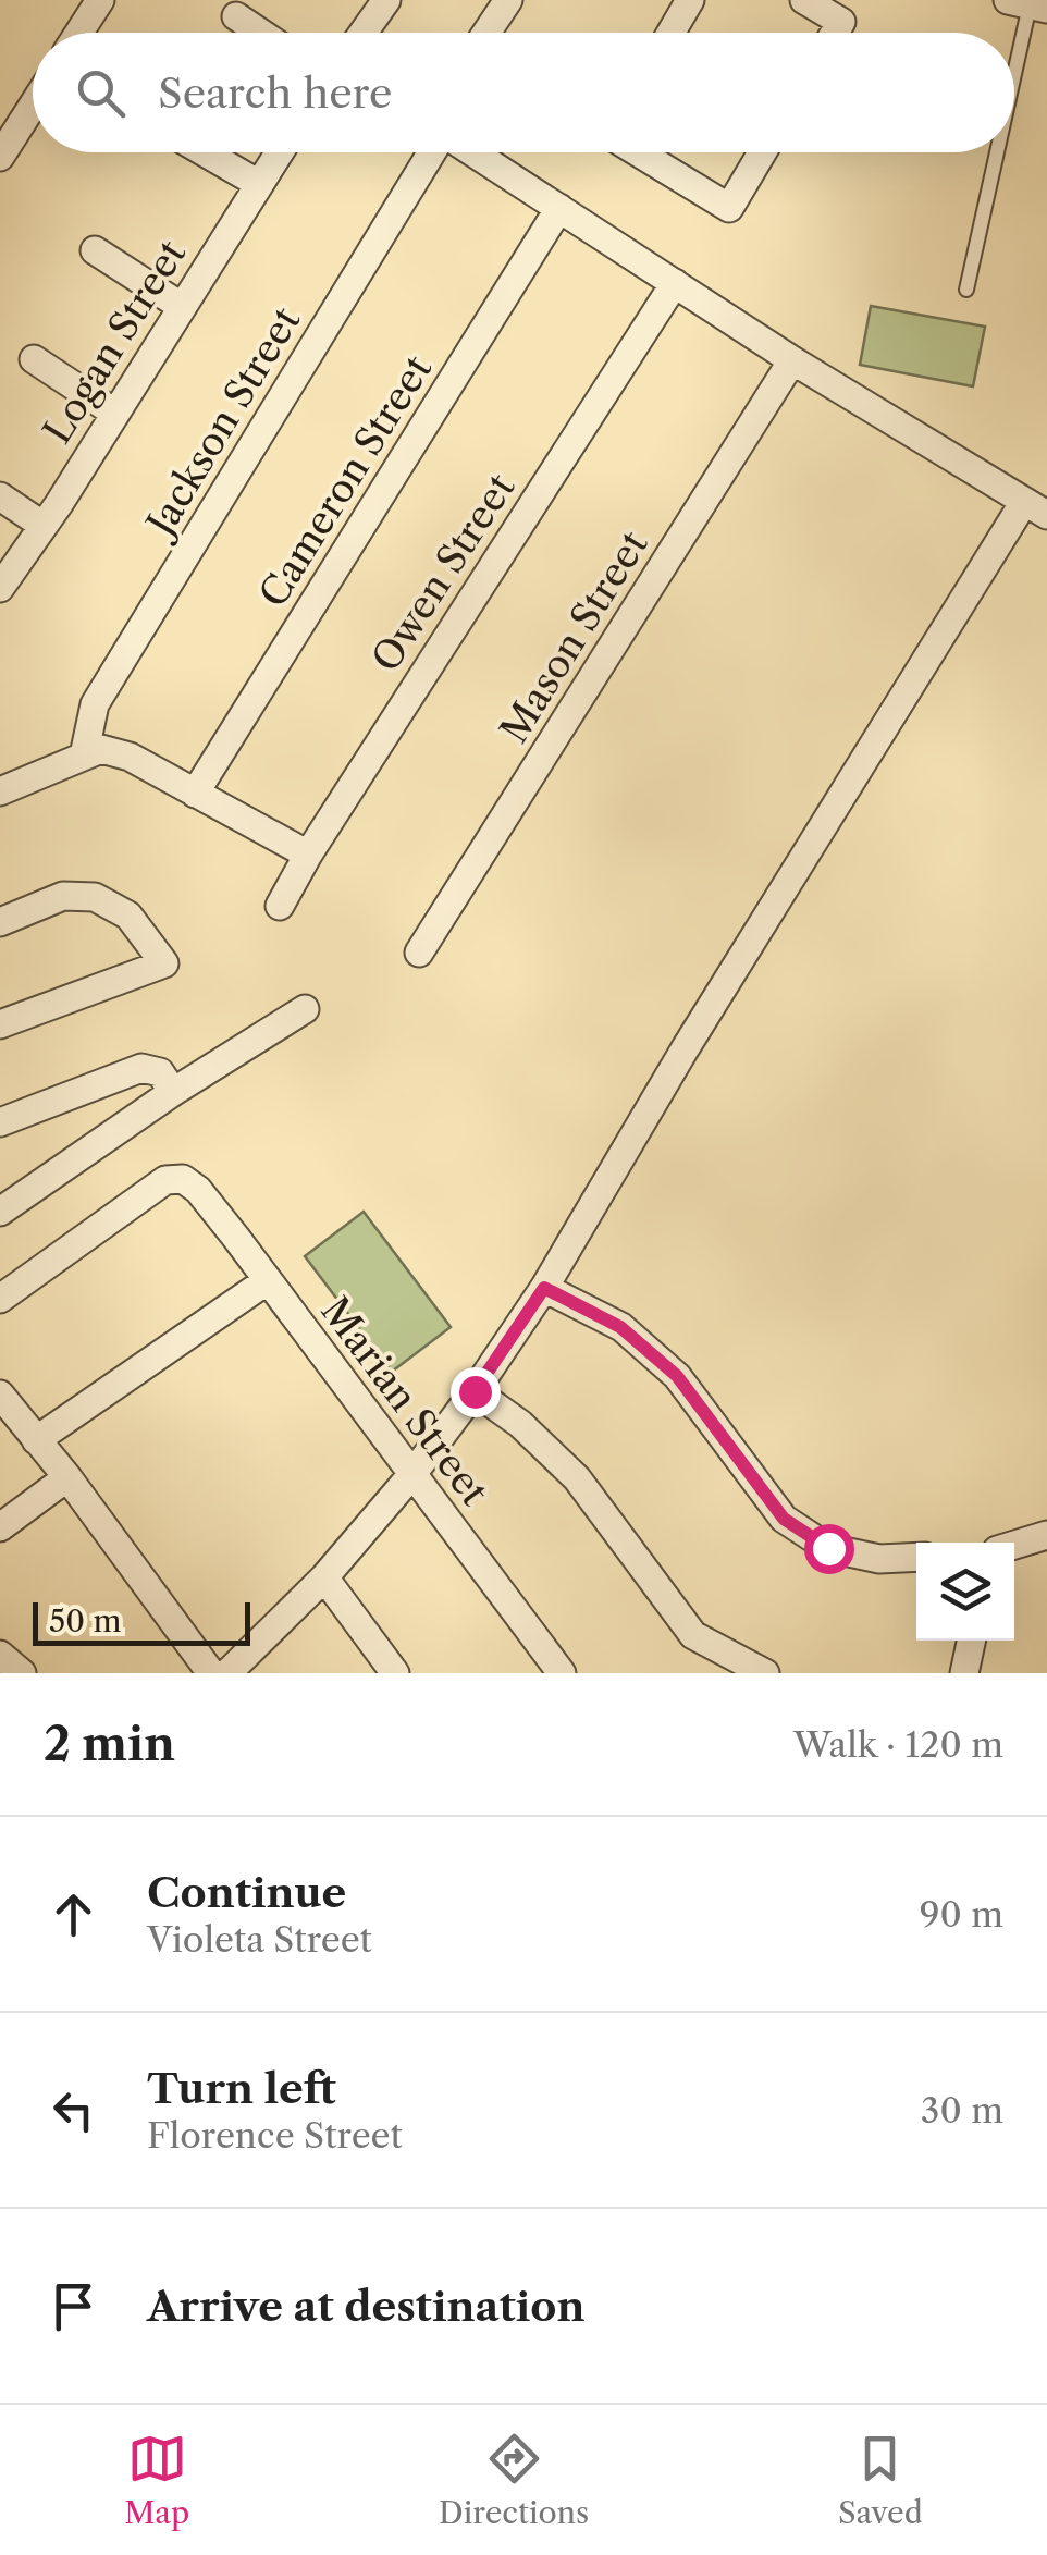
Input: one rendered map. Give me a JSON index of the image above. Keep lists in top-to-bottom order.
{
  "streets": {
    "street": [
      "Logan Street",
      "Jackson Street",
      "Cameron Street",
      "Owen Street",
      "Mason Street",
      "Marian Street"
    ]
  },
  "scale_bar": "50 m",
  "page": {
    "search": "Search here",
    "scale": "50 m",
    "heading": ["2 min", "Walk · 120 m"],
    "list": [
      ["Continue", "Violeta Street", "90 m"],
      ["Turn left", "Florence Street", "30 m"],
      "Arrive at destination"
    ],
    "nav": ["Map", "Directions", "Saved"]
  }
}
